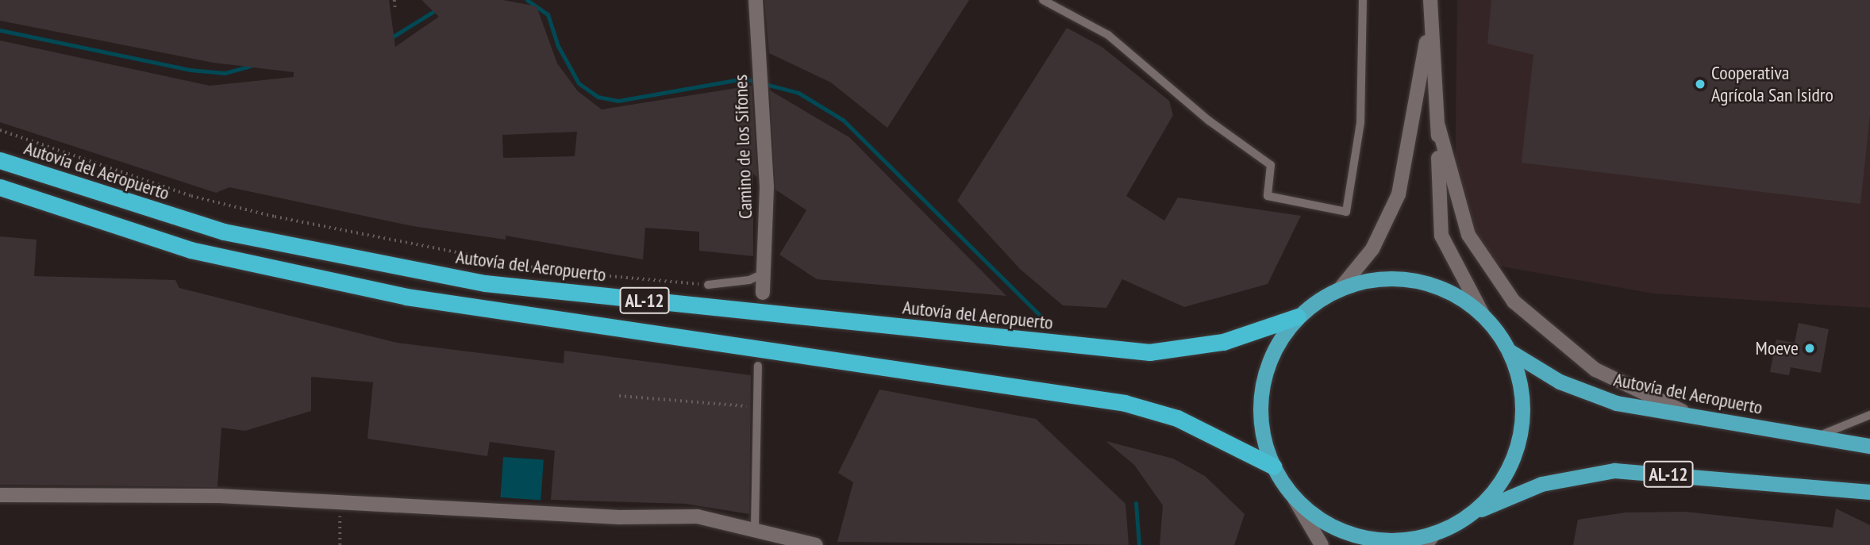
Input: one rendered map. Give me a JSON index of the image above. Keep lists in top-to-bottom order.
{
  "streets": {
    "highway": ["Autovía del Aeropuerto", "AL-12"],
    "street": ["Camino de los Sifones"]
  },
  "crossings": [
    ["Autovía del Aeropuerto", "AL-12"]
  ],
  "places": ["Cooperativa Agrícola San Isidro", "Moeve"]
}
